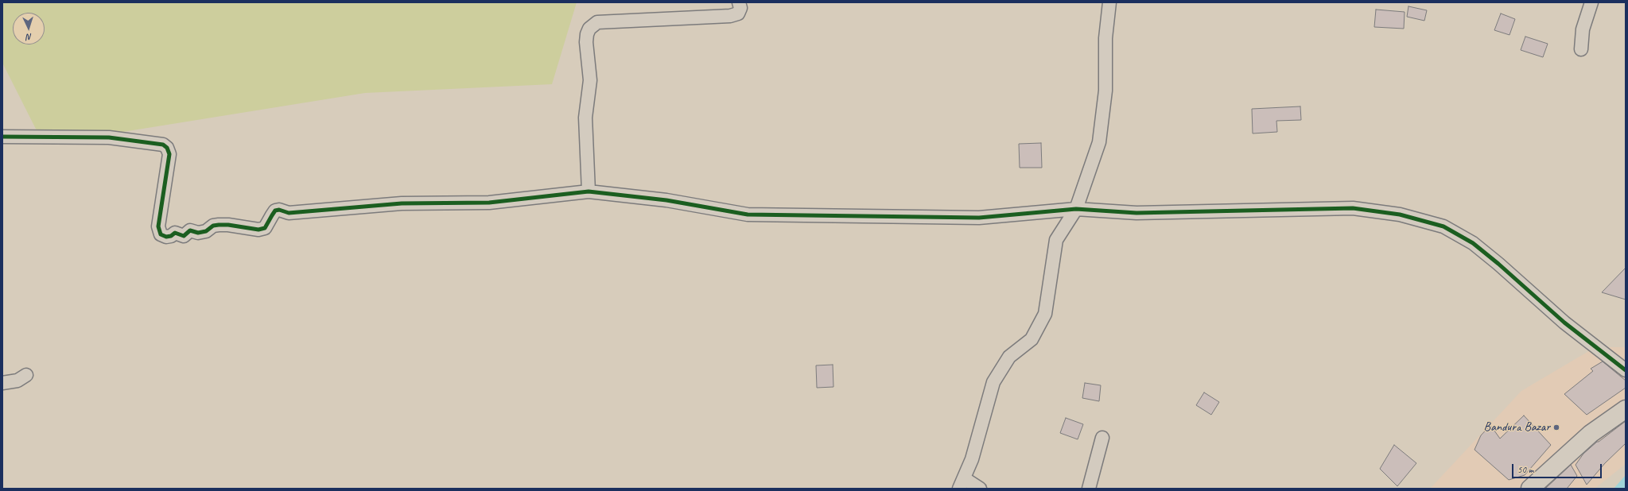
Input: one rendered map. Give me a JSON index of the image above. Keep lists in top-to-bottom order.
{
  "places": ["Bandura Bazar"],
  "scale_bar": "50 m",
  "north": "bottom"
}
